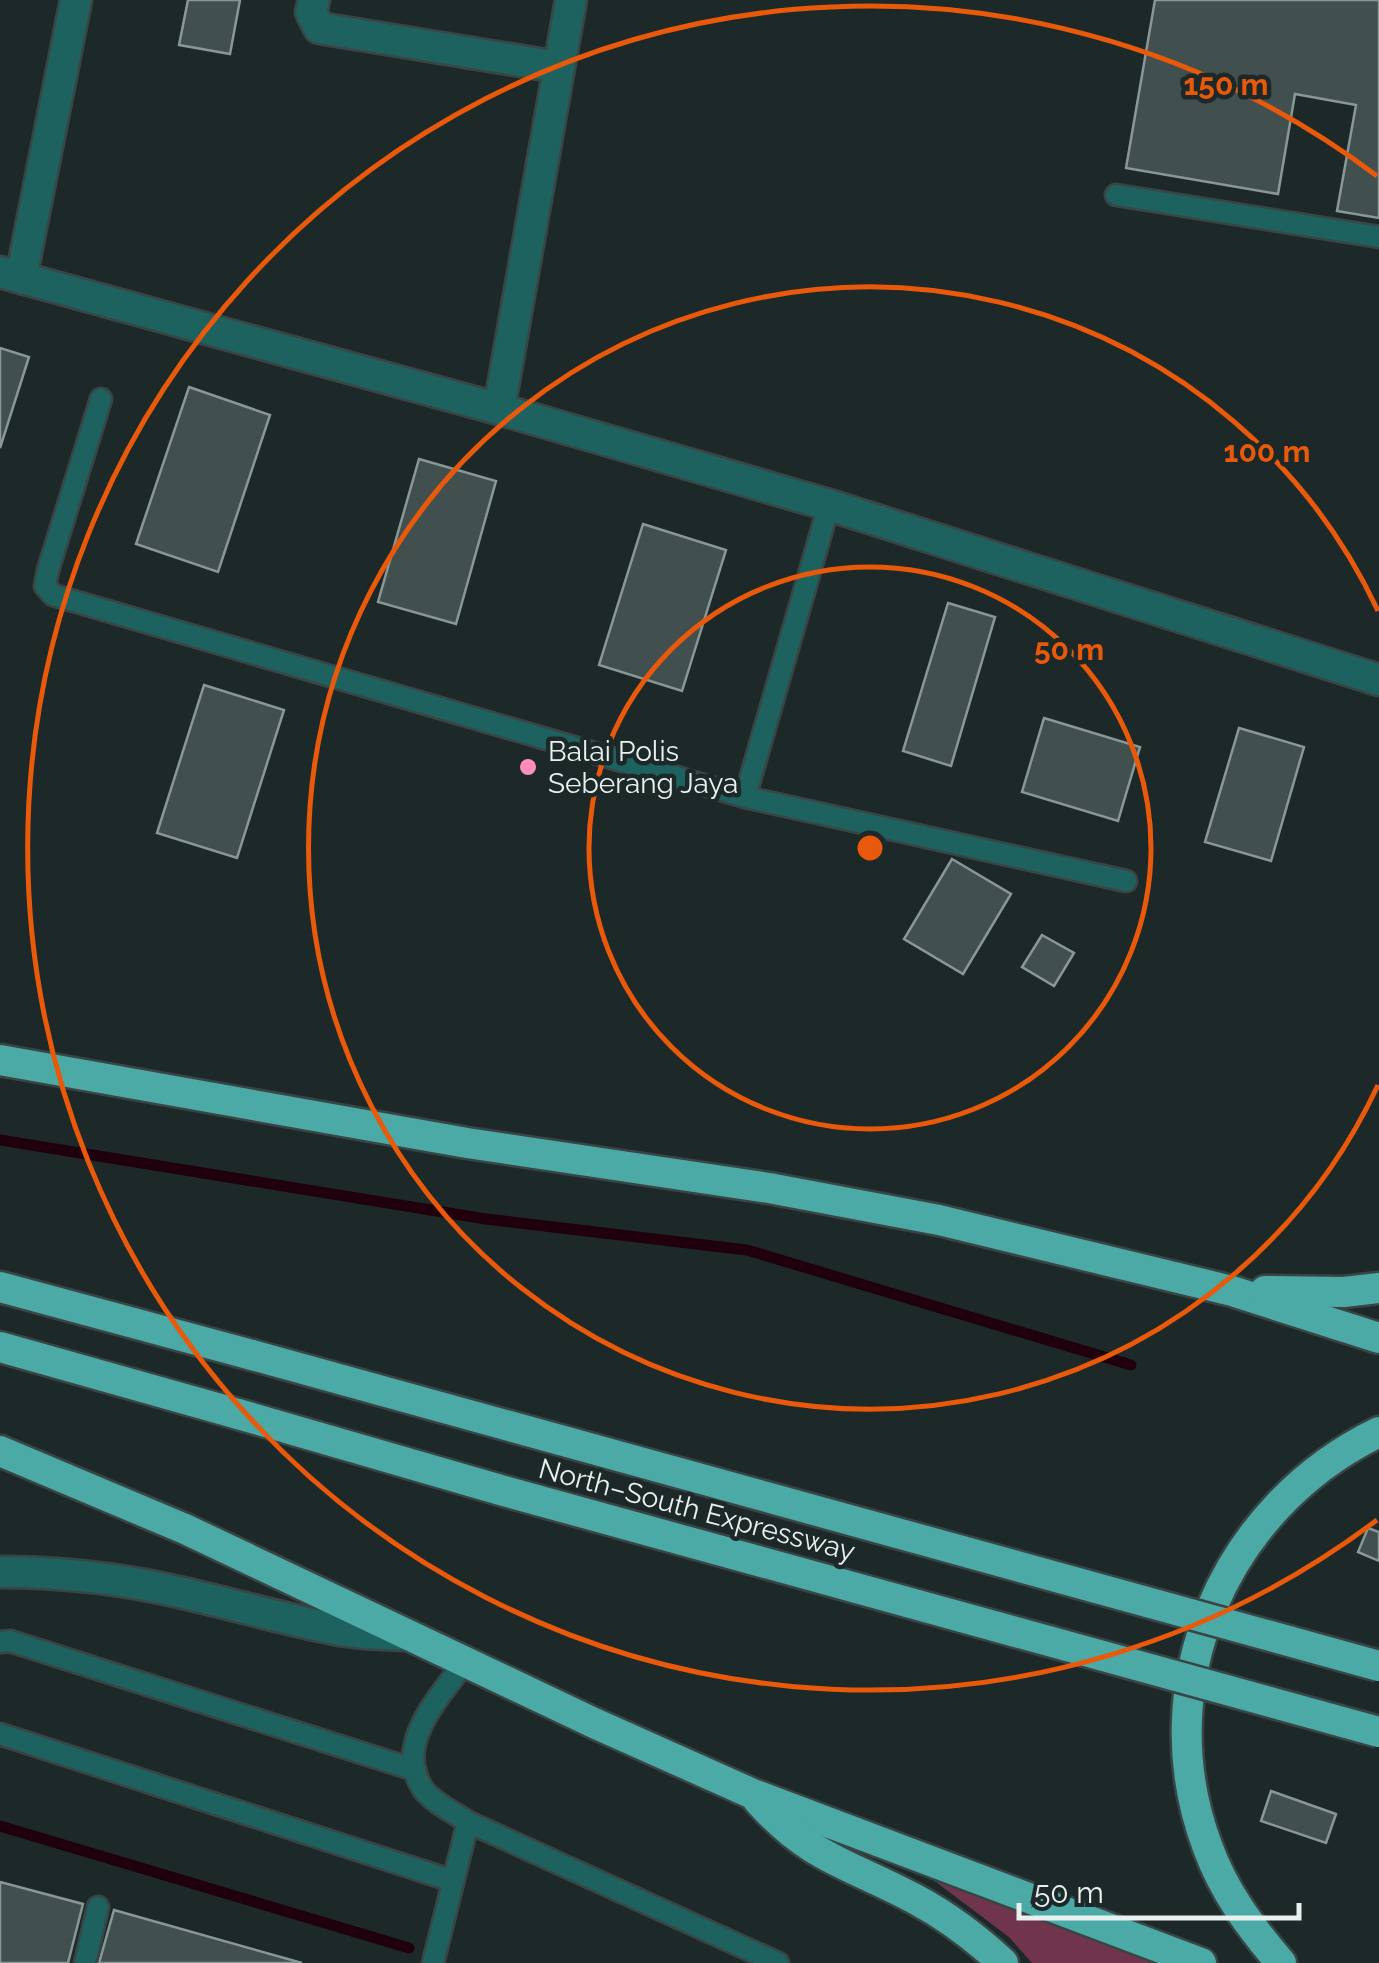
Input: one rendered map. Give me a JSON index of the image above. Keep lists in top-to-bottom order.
{
  "streets": {
    "highway": ["North–South Expressway"]
  },
  "places": ["Balai Polis Seberang Jaya"],
  "scale_bar": "50 m",
  "rings": ["150 m", "100 m", "50 m"]
}
